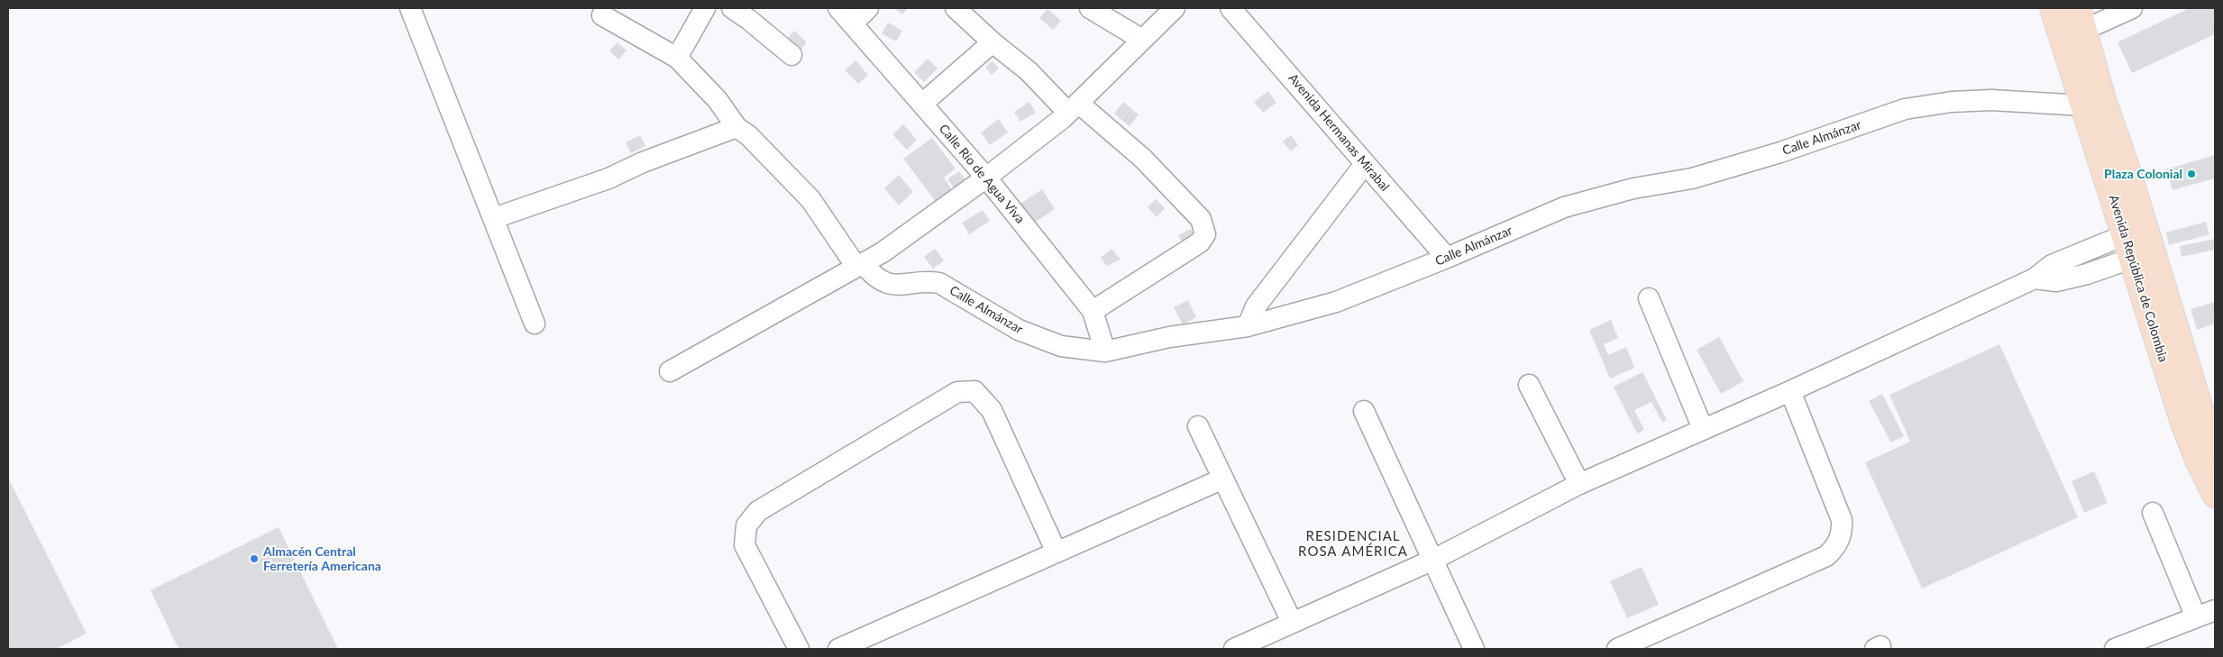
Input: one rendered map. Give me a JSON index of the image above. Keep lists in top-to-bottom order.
{
  "streets": {
    "main road": ["Avenida República de Colombia"],
    "street": ["Avenida Hermanas Mirabal", "Calle Almánzar", "Calle Río de Agua Viva"]
  },
  "crossings": [
    ["Avenida Hermanas Mirabal", "Calle Almánzar"],
    ["Calle Almánzar", "Calle Río de Agua Viva"],
    ["Calle Almánzar", "Avenida República de Colombia"]
  ],
  "districts": ["RESIDENCIAL ROSA AMÉRICA"],
  "places": ["Plaza Colonial", "Almacén Central Ferretería Americana"]
}
